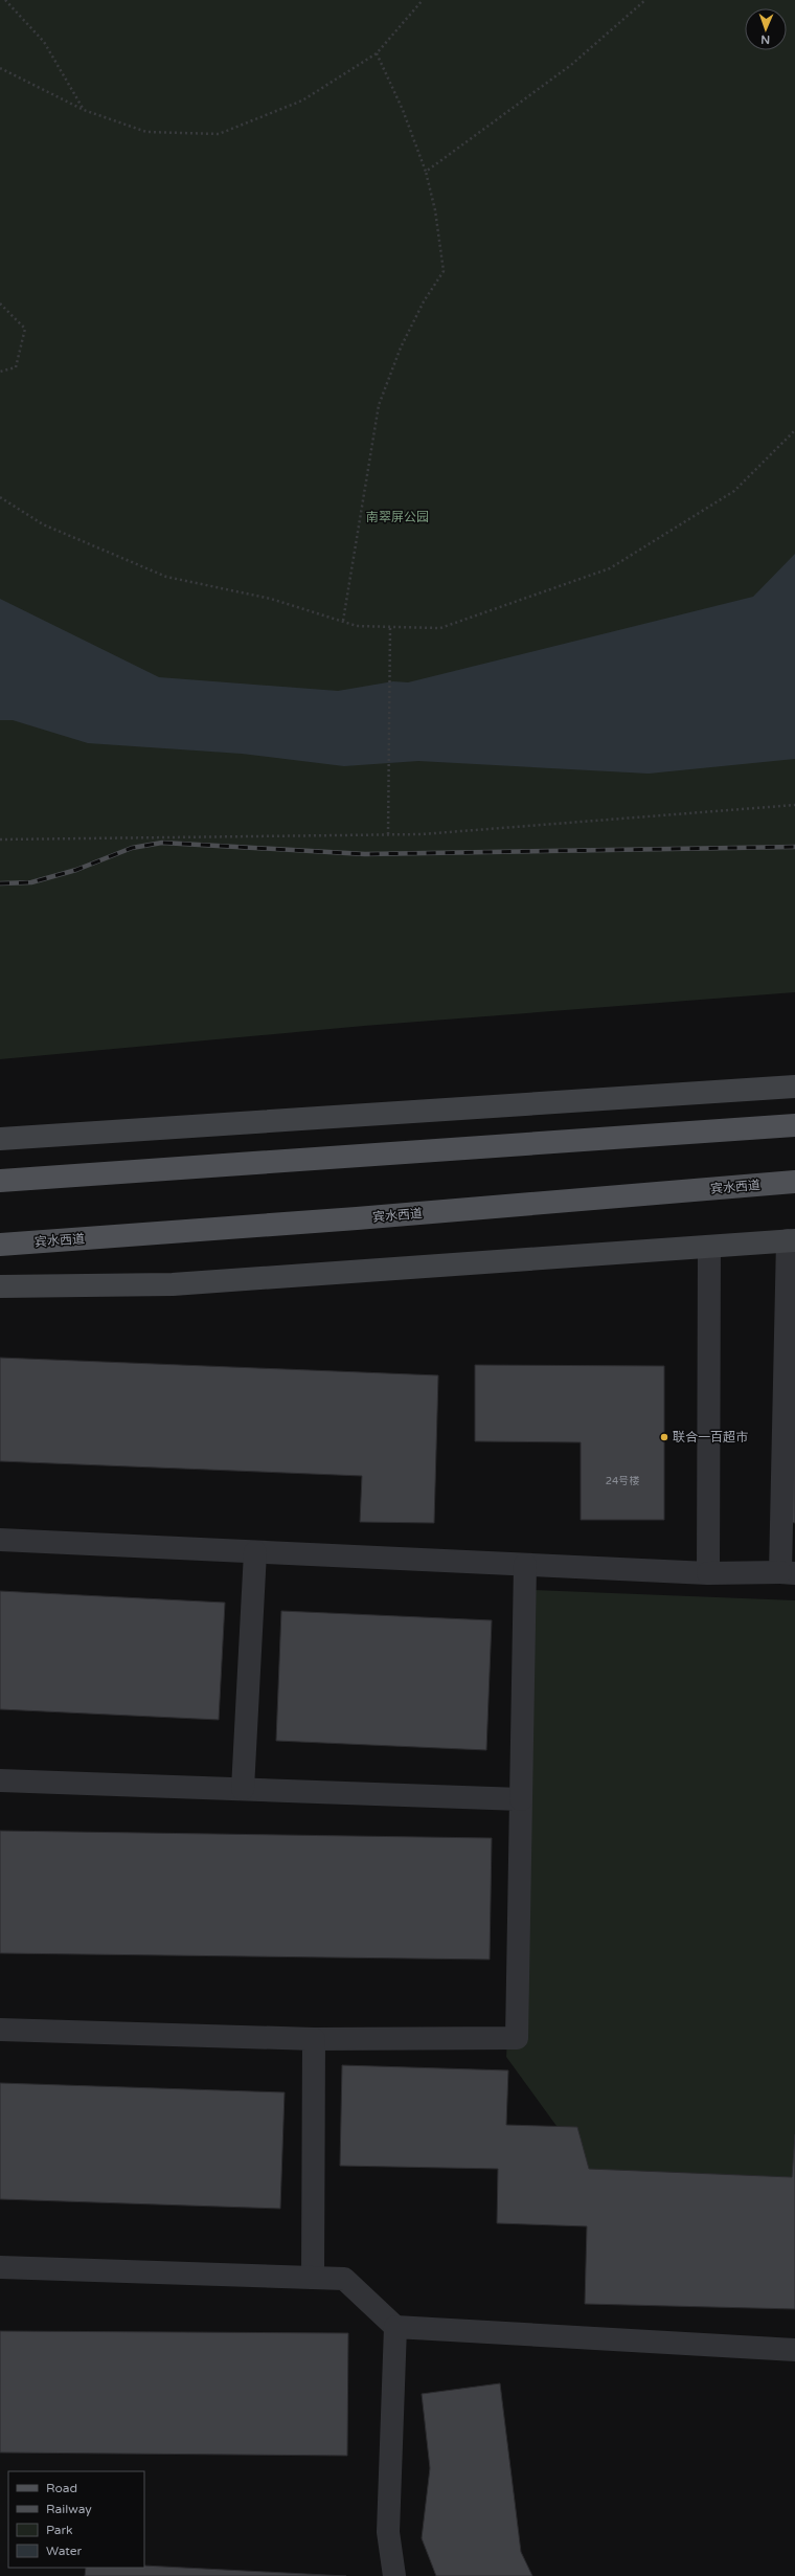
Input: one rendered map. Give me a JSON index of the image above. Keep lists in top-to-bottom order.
{
  "streets": {
    "main road": ["宾水西道"]
  },
  "parks": ["南翠屏公园"],
  "places": ["联合一百超市"],
  "house_numbers": ["24号楼"],
  "legend": [
    "Road",
    "Railway",
    "Park",
    "Water"
  ],
  "north": "bottom"
}
